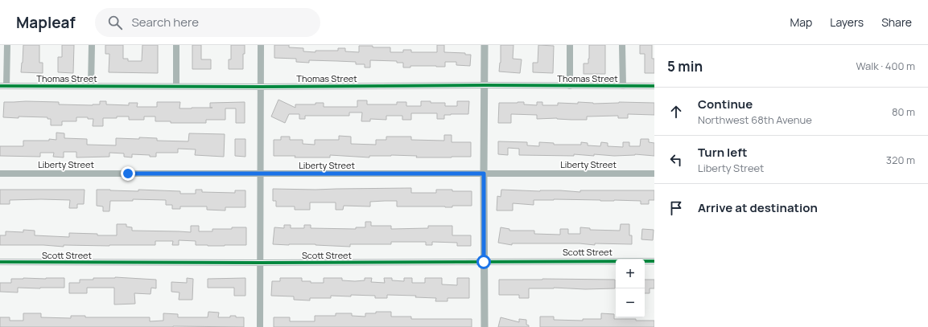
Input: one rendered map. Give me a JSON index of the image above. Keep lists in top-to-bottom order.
{
  "streets": {
    "street": ["Thomas Street", "Liberty Street", "Scott Street"]
  },
  "page": {
    "header": "Mapleaf",
    "search": "Search here",
    "nav": ["Map", "Layers", "Share"],
    "heading": ["5 min", "Walk · 400 m"],
    "list": [
      ["Continue", "Northwest 68th Avenue", "80 m"],
      ["Turn left", "Liberty Street", "320 m"],
      "Arrive at destination"
    ],
    "map_buttons": ["+", "−"]
  }
}
